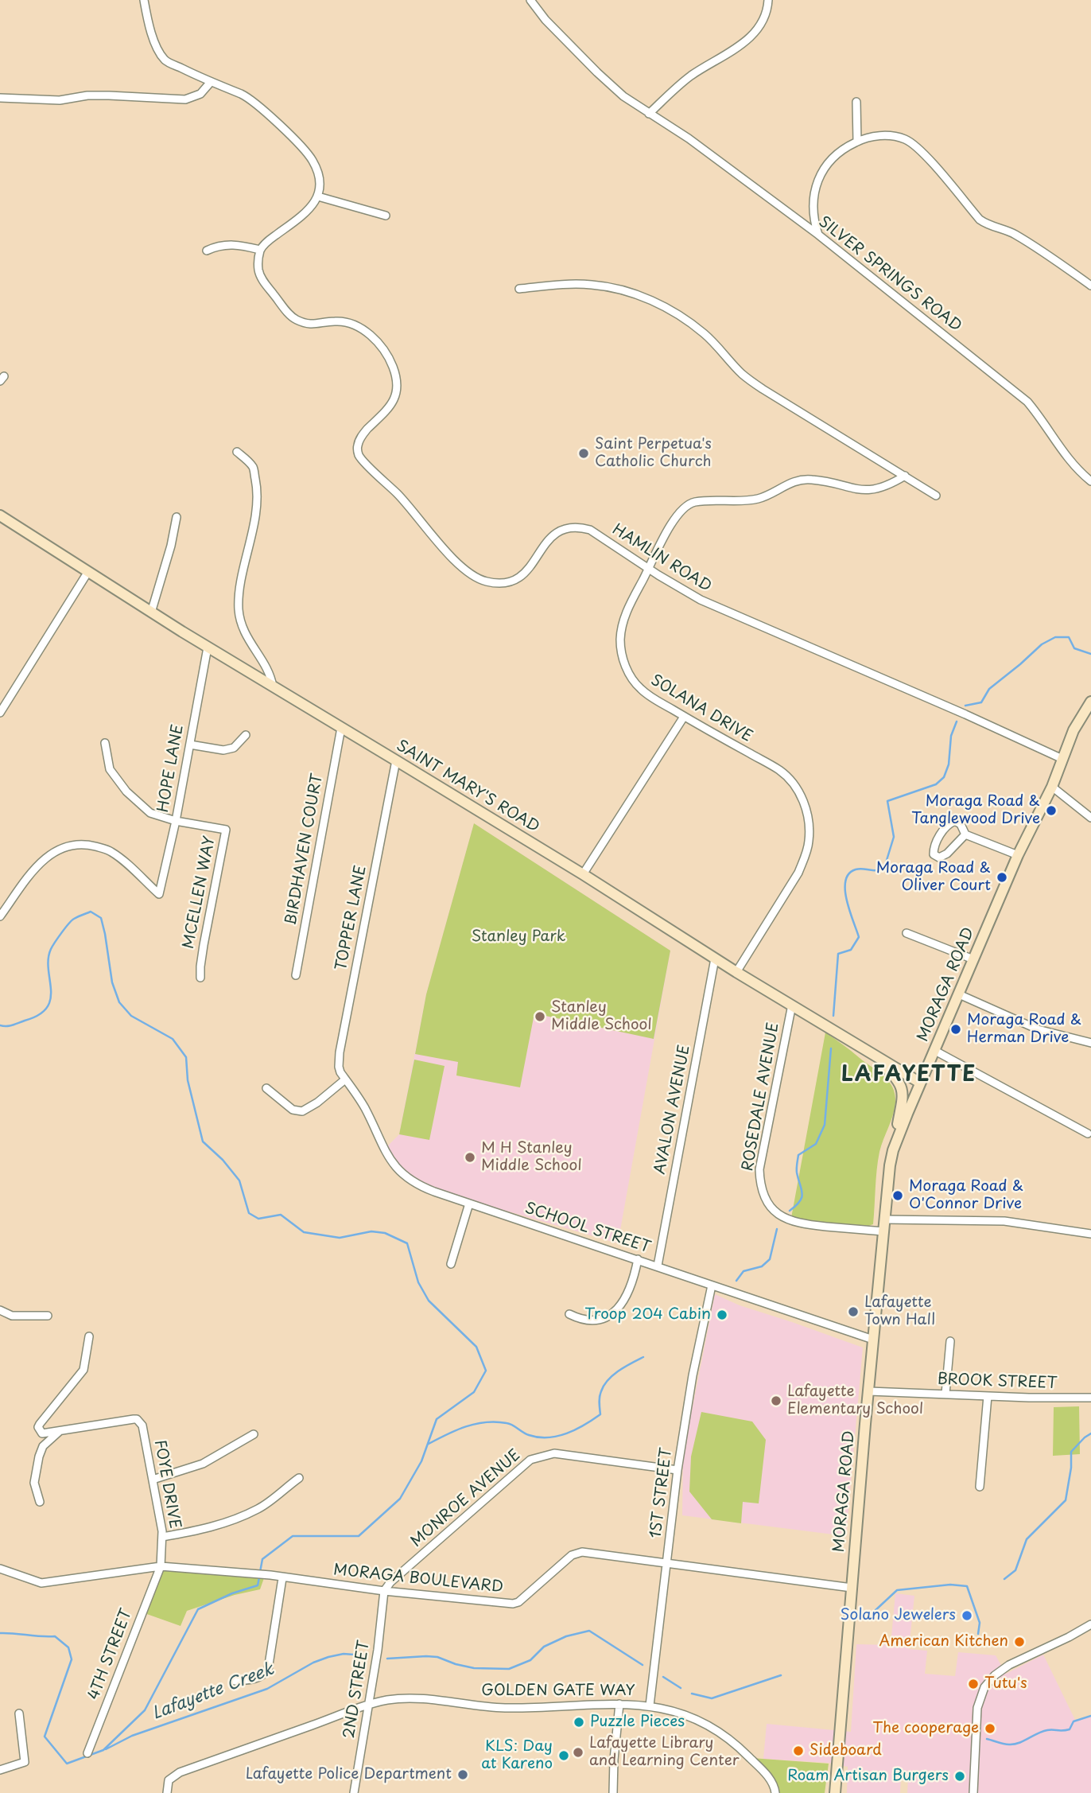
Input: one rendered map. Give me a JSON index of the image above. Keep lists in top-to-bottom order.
{
  "streets": {
    "street": [
      "SILVER SPRINGS ROAD",
      "HAMLIN ROAD",
      "SOLANA DRIVE",
      "HOPE LANE",
      "SAINT MARY'S ROAD",
      "BIRDHAVEN COURT",
      "MCELLEN WAY",
      "TOPPER LANE",
      "MORAGA ROAD",
      "ROSEDALE AVENUE",
      "AVALON AVENUE",
      "SCHOOL STREET",
      "BROOK STREET",
      "FOYE DRIVE",
      "1ST STREET",
      "MONROE AVENUE",
      "MORAGA BOULEVARD",
      "4TH STREET",
      "2ND STREET",
      "GOLDEN GATE WAY"
    ]
  },
  "crossings": [
    ["HAMLIN ROAD", "SOLANA DRIVE"],
    ["HAMLIN ROAD", "MORAGA ROAD"],
    ["SOLANA DRIVE", "SAINT MARY'S ROAD"],
    ["HOPE LANE", "SAINT MARY'S ROAD"],
    ["HOPE LANE", "MCELLEN WAY"],
    ["SAINT MARY'S ROAD", "BIRDHAVEN COURT"],
    ["SAINT MARY'S ROAD", "TOPPER LANE"],
    ["SAINT MARY'S ROAD", "MORAGA ROAD"],
    ["SAINT MARY'S ROAD", "ROSEDALE AVENUE"],
    ["SAINT MARY'S ROAD", "AVALON AVENUE"],
    ["TOPPER LANE", "SCHOOL STREET"],
    ["MORAGA ROAD", "ROSEDALE AVENUE"],
    ["MORAGA ROAD", "SCHOOL STREET"],
    ["MORAGA ROAD", "BROOK STREET"],
    ["MORAGA ROAD", "MORAGA BOULEVARD"],
    ["AVALON AVENUE", "SCHOOL STREET"],
    ["SCHOOL STREET", "1ST STREET"],
    ["FOYE DRIVE", "MORAGA BOULEVARD"],
    ["FOYE DRIVE", "4TH STREET"],
    ["1ST STREET", "MONROE AVENUE"],
    ["1ST STREET", "MORAGA BOULEVARD"],
    ["1ST STREET", "GOLDEN GATE WAY"],
    ["MONROE AVENUE", "MORAGA BOULEVARD"],
    ["MONROE AVENUE", "2ND STREET"],
    ["MORAGA BOULEVARD", "4TH STREET"],
    ["MORAGA BOULEVARD", "2ND STREET"],
    ["2ND STREET", "GOLDEN GATE WAY"]
  ],
  "districts": ["LAFAYETTE"],
  "water": ["Lafayette Creek"],
  "parks": ["Stanley Park"],
  "places": [
    "Saint Perpetua's Catholic Church",
    "Moraga Road & Tanglewood Drive",
    "Moraga Road & Oliver Court",
    "Stanley Middle School",
    "Moraga Road & Herman Drive",
    "M H Stanley Middle School",
    "Moraga Road & O'Connor Drive",
    "Lafayette Town Hall",
    "Troop 204 Cabin",
    "Lafayette Elementary School",
    "Solano Jewelers",
    "American Kitchen",
    "Tutu's",
    "Puzzle Pieces",
    "The cooperage",
    "Sideboard",
    "Lafayette Library and Learning Center",
    "KLS: Day at Kareno",
    "Lafayette Police Department",
    "Roam Artisan Burgers"
  ]
}
